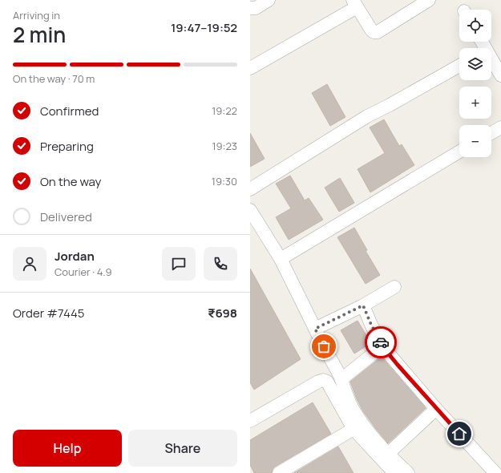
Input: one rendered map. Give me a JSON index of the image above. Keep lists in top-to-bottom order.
{
  "page": {
    "heading": ["2 min", "Arriving in", "19:47–19:52"],
    "panel": [
      "Jordan",
      "Courier · 4.9",
      "Order #7445",
      "₹698"
    ],
    "map_buttons": ["+", "−"],
    "bar": "On the way · 70 m",
    "list": [
      ["Confirmed", "19:22"],
      ["Preparing", "19:23"],
      ["On the way", "19:30"],
      "Delivered"
    ],
    "buttons": ["Help", "Share"]
  }
}
